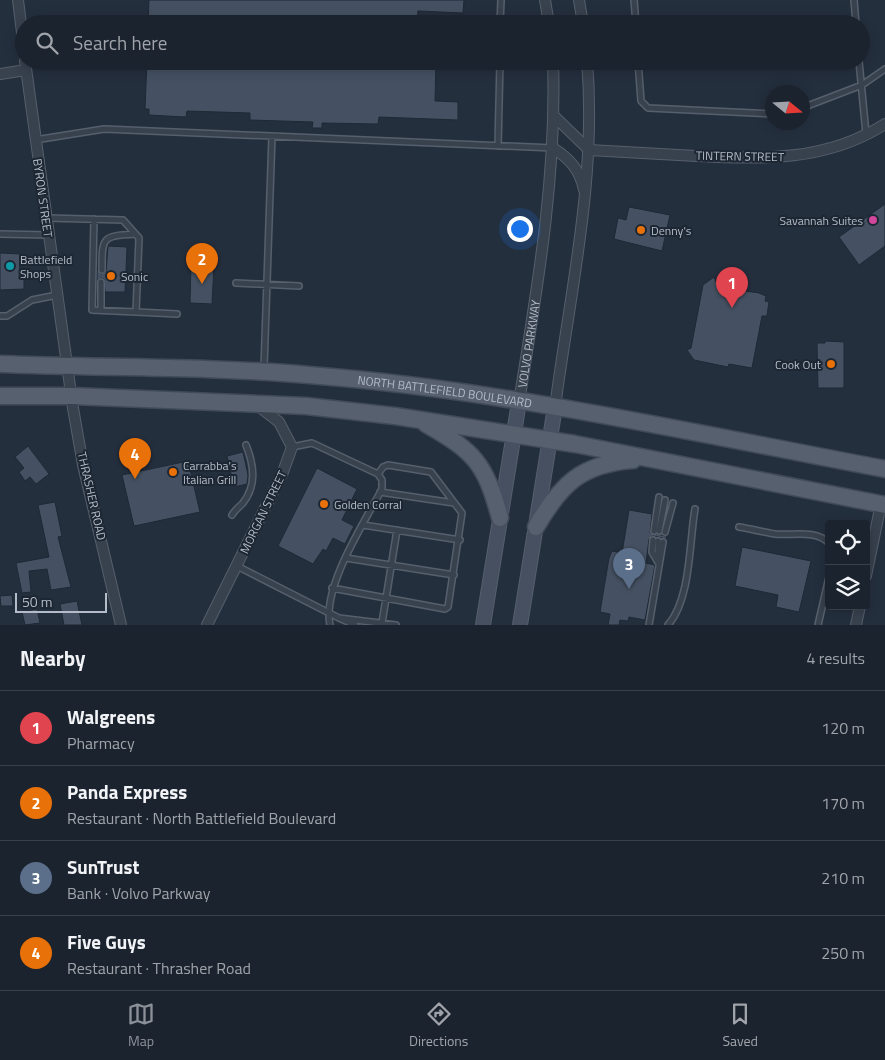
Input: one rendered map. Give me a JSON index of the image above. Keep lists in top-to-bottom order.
{
  "streets": {
    "main road": ["VOLVO PARKWAY", "NORTH BATTLEFIELD BOULEVARD"],
    "street": [
      "TINTERN STREET",
      "BYRON STREET",
      "THRASHER ROAD",
      "MORGAN STREET"
    ]
  },
  "crossings": [
    ["BYRON STREET", "NORTH BATTLEFIELD BOULEVARD"],
    ["BYRON STREET", "THRASHER ROAD"],
    ["VOLVO PARKWAY", "NORTH BATTLEFIELD BOULEVARD"],
    ["NORTH BATTLEFIELD BOULEVARD", "THRASHER ROAD"]
  ],
  "places": [
    "Savannah Suites",
    "Denny's",
    "Battlefield Shops",
    "Sonic",
    "Cook Out",
    "Carrabba's Italian Grill",
    "Golden Corral"
  ],
  "scale_bar": "50 m",
  "north": "right",
  "page": {
    "search": "Search here",
    "pins": [
      "2",
      "1",
      "4",
      "3"
    ],
    "scale": "50 m",
    "heading": ["Nearby", "4 results"],
    "list": [
      {
        "mark": "1",
        "name": "Walgreens",
        "note": "Pharmacy",
        "value": "120 m"
      },
      {
        "mark": "2",
        "name": "Panda Express",
        "note": "Restaurant · North Battlefield Boulevard",
        "value": "170 m"
      },
      {
        "mark": "3",
        "name": "SunTrust",
        "note": "Bank · Volvo Parkway",
        "value": "210 m"
      },
      {
        "mark": "4",
        "name": "Five Guys",
        "note": "Restaurant · Thrasher Road",
        "value": "250 m"
      }
    ],
    "nav": ["Map", "Directions", "Saved"]
  }
}
